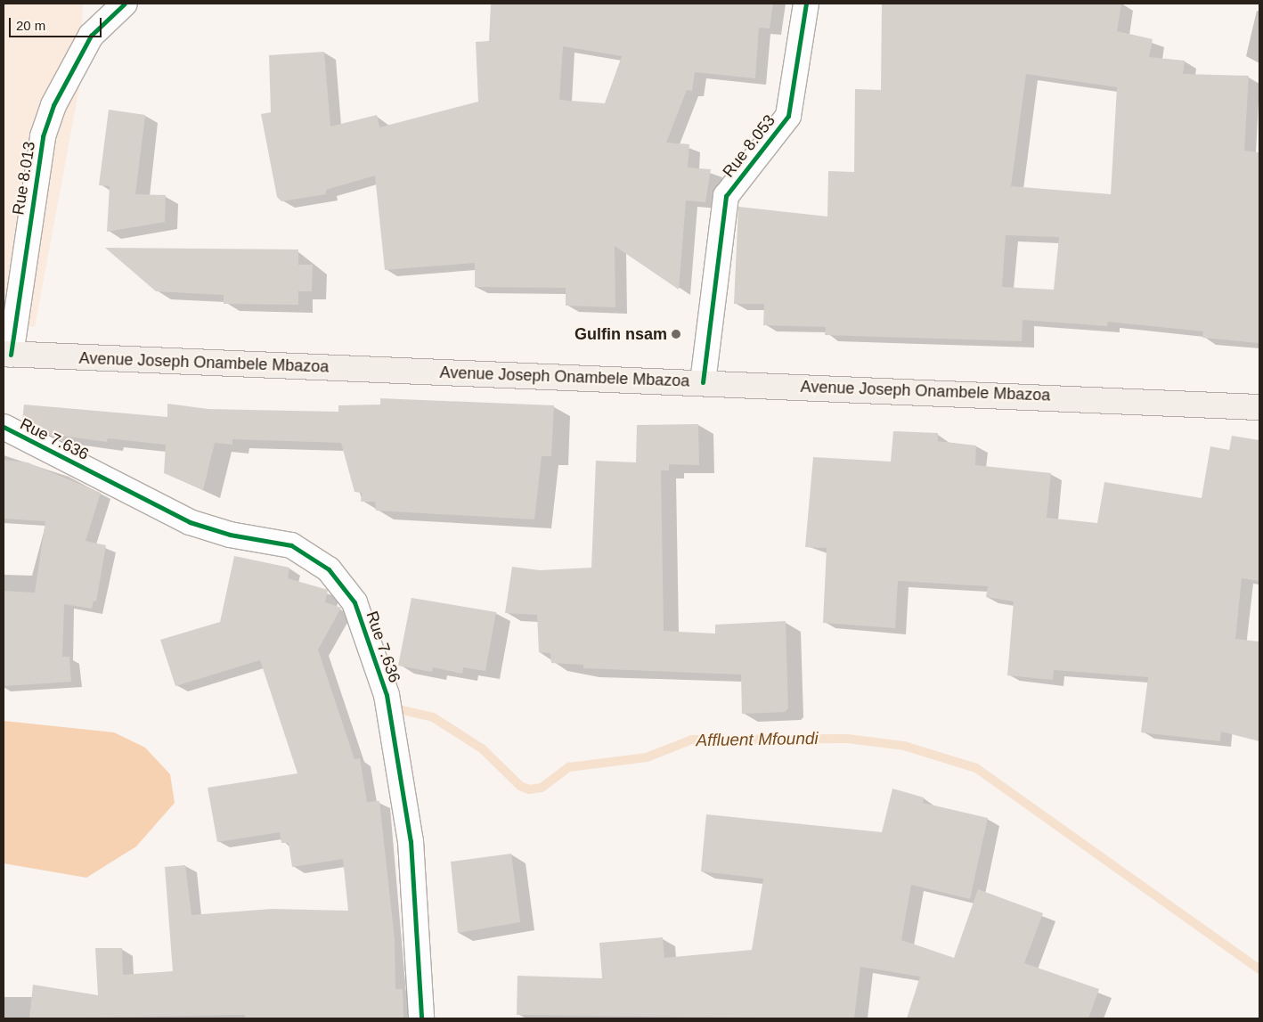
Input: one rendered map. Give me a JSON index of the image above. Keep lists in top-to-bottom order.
{
  "streets": {
    "main road": ["Avenue Joseph Onambele Mbazoa"],
    "street": ["Rue 8.053", "Rue 8.013", "Rue 7.636"]
  },
  "crossings": [
    ["Rue 8.053", "Avenue Joseph Onambele Mbazoa"],
    ["Rue 8.013", "Avenue Joseph Onambele Mbazoa"]
  ],
  "water": ["Affluent Mfoundi"],
  "places": ["Gulfin nsam"],
  "scale_bar": "20 m"
}
